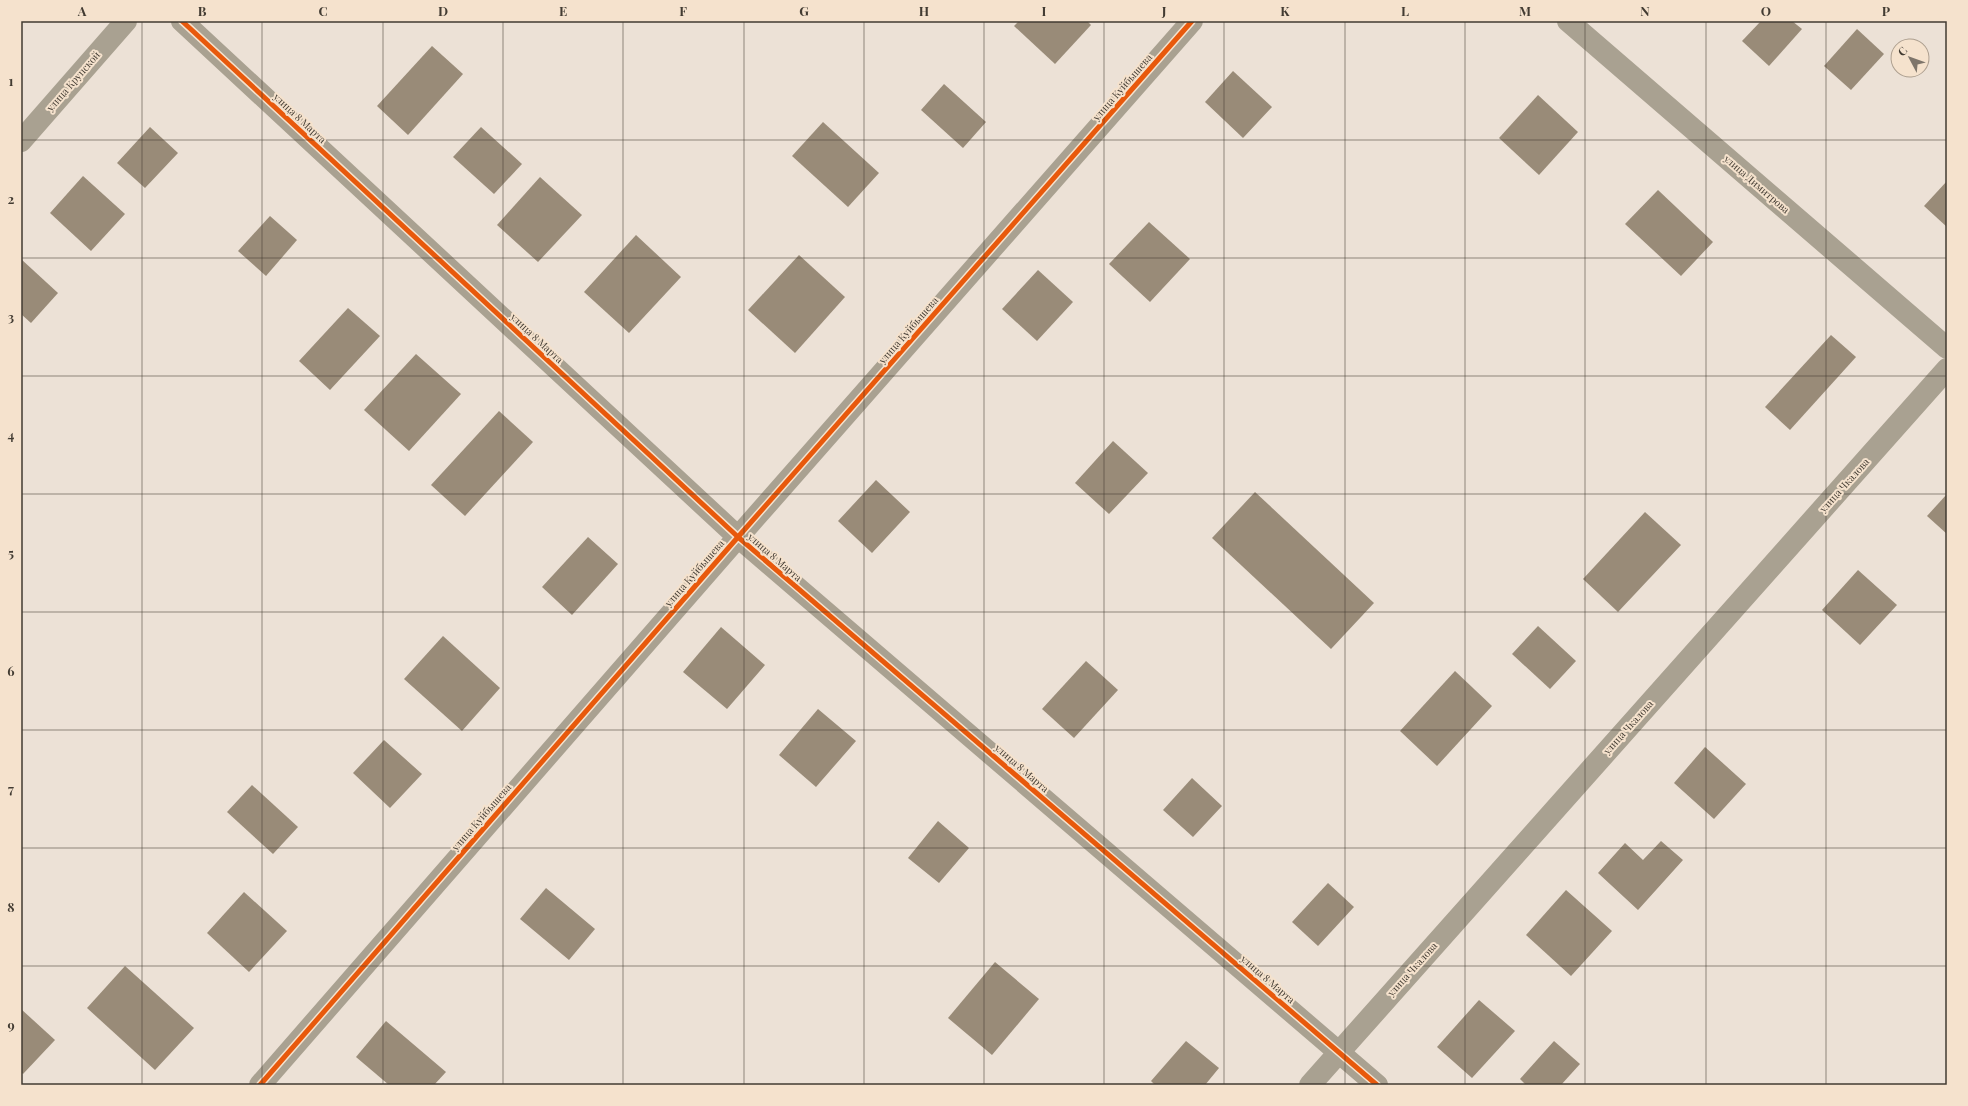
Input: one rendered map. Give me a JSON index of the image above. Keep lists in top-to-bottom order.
{
  "streets": {
    "street": [
      "улица Крупской",
      "улица Куйбышева",
      "улица 8 Марта",
      "улица Димитрова",
      "улица Чкалова"
    ]
  },
  "crossings": [
    ["улица Куйбышева", "улица 8 Марта"],
    ["улица 8 Марта", "улица Чкалова"]
  ],
  "north": "top left",
  "grid": {
    "columns": [
      "A",
      "B",
      "C",
      "D",
      "E",
      "F",
      "G",
      "H",
      "I",
      "J",
      "K",
      "L",
      "M",
      "N",
      "O",
      "P"
    ],
    "rows": [
      "1",
      "2",
      "3",
      "4",
      "5",
      "6",
      "7",
      "8",
      "9"
    ]
  }
}
